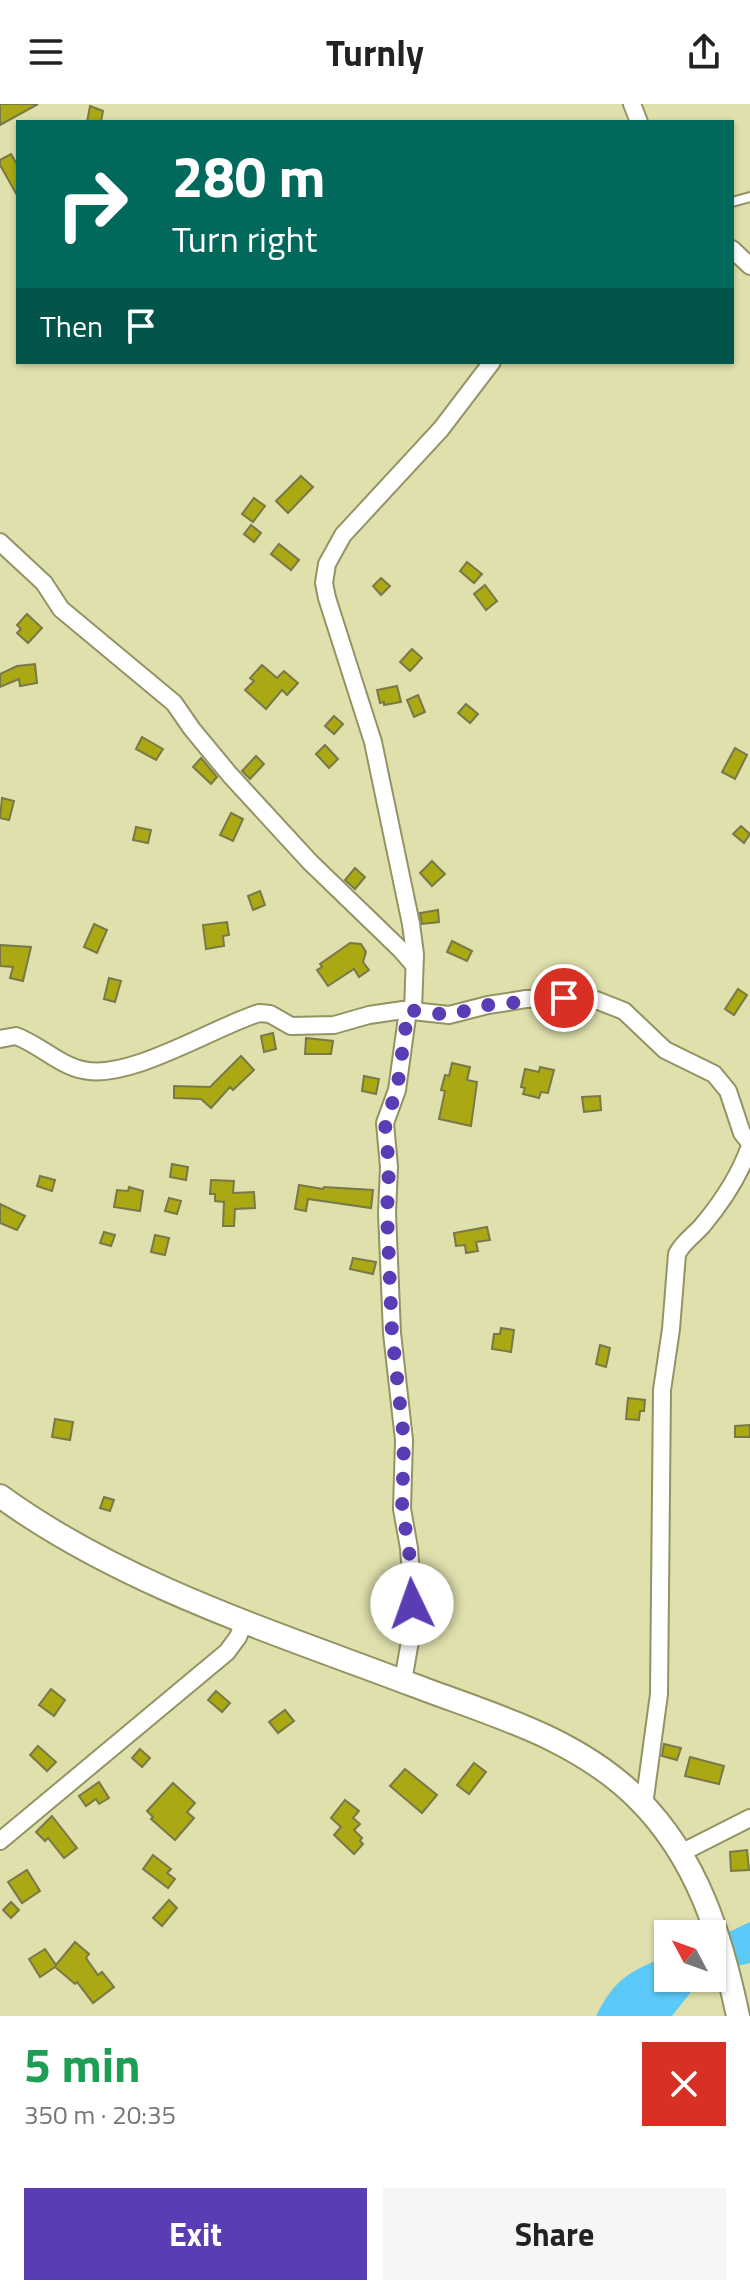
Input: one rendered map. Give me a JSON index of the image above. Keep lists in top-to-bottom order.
{
  "north": "top left",
  "page": {
    "header": "Turnly",
    "turn": ["280 m", "Turn right"],
    "then": "Then",
    "heading": ["5 min", "350 m · 20:35"],
    "buttons": ["Exit", "Share"]
  }
}
